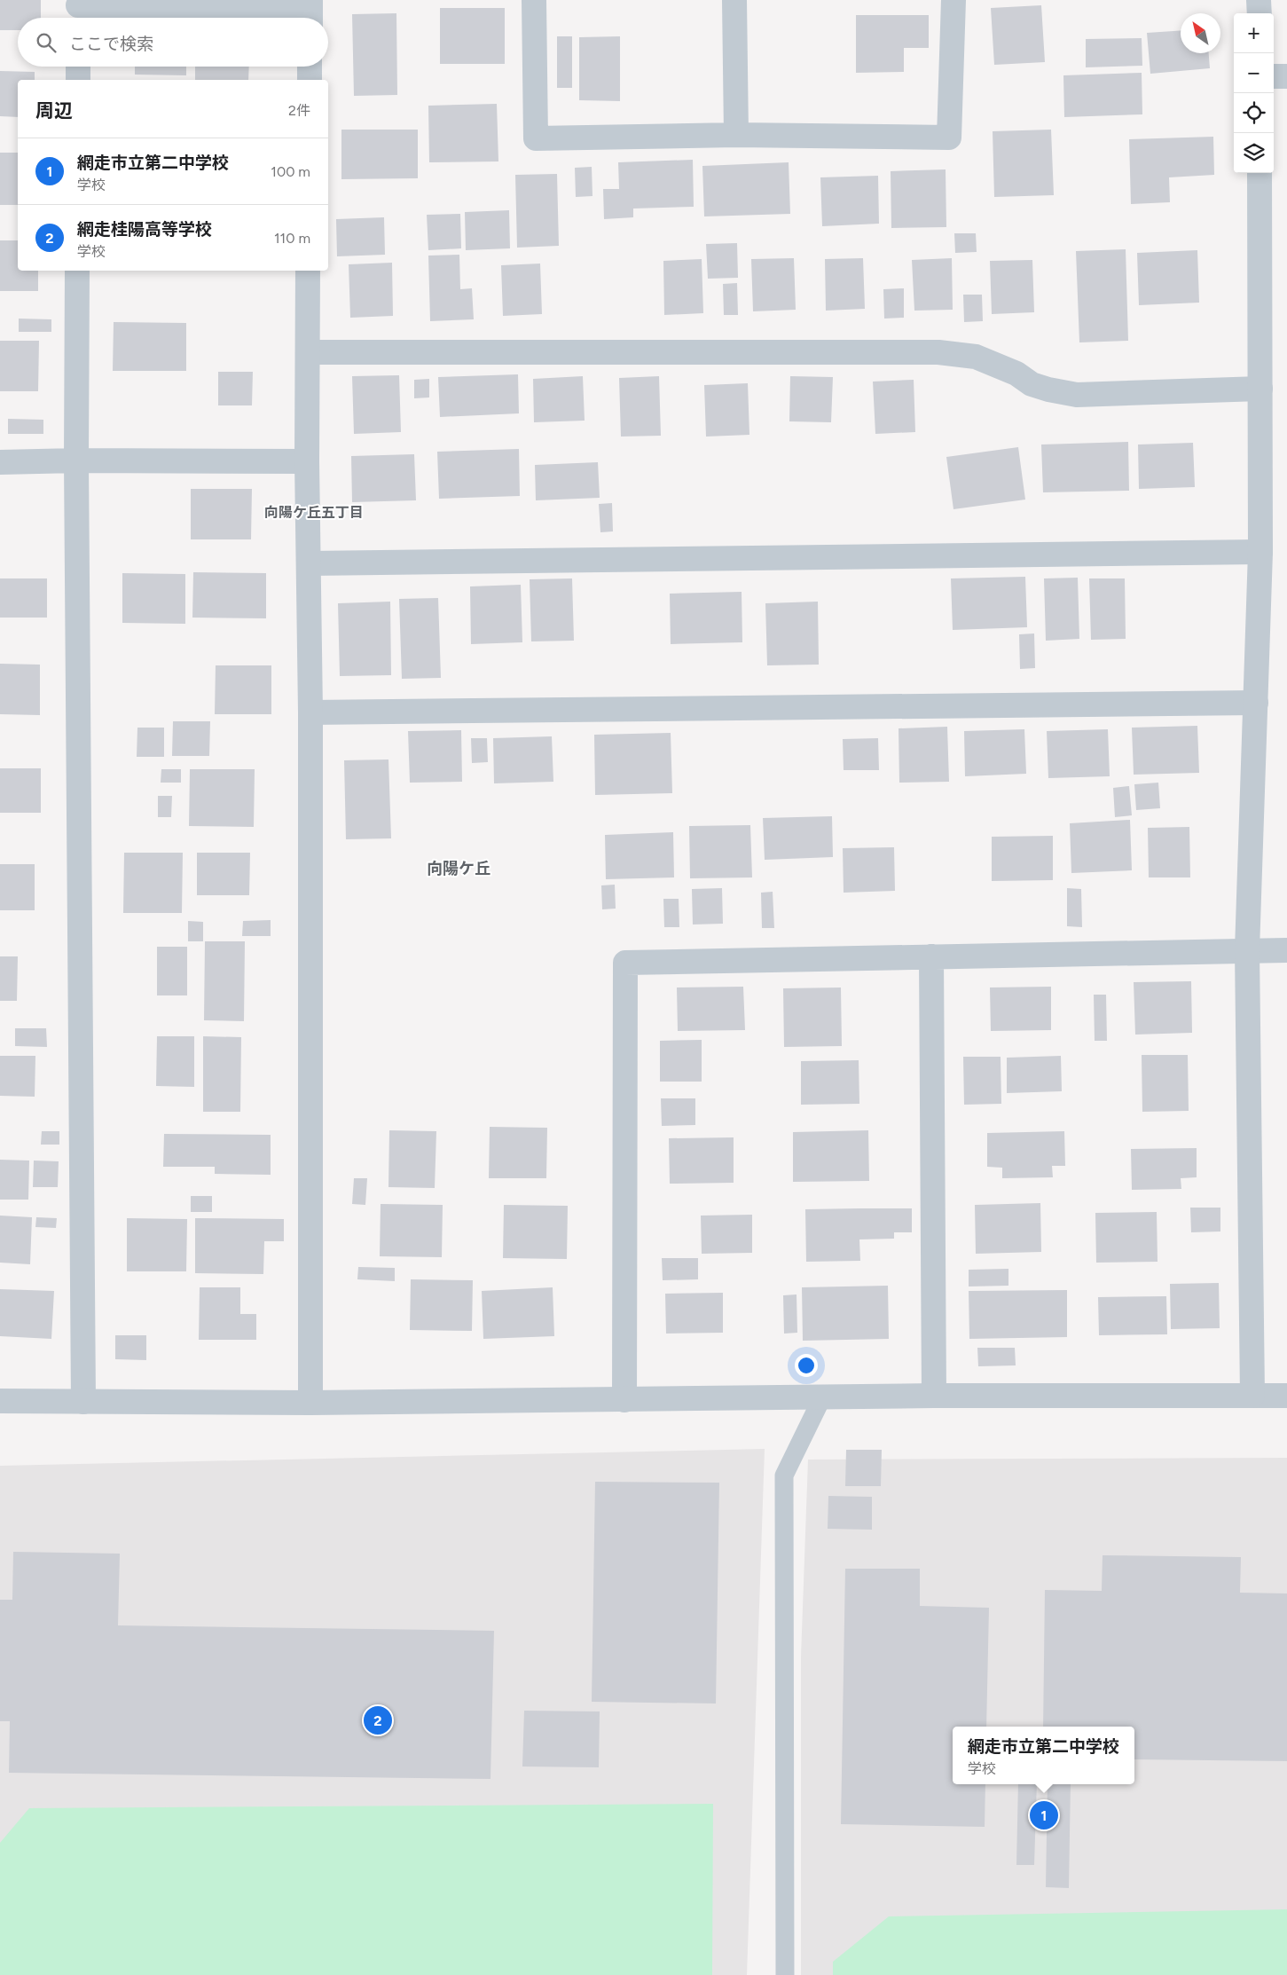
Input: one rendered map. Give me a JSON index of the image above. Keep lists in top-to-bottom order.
{
  "districts": ["向陽ケ丘五丁目", "向陽ケ丘"],
  "north": "top left",
  "page": {
    "map_buttons": ["+", "−"],
    "search": "ここで検索",
    "heading": ["周辺", "2件"],
    "list": [
      {
        "mark": "1",
        "name": "網走市立第二中学校",
        "note": "学校",
        "value": "100 m"
      },
      {
        "mark": "2",
        "name": "網走桂陽高等学校",
        "note": "学校",
        "value": "110 m"
      }
    ],
    "pins": ["2", "1"],
    "popup": ["網走市立第二中学校", "学校"]
  }
}
